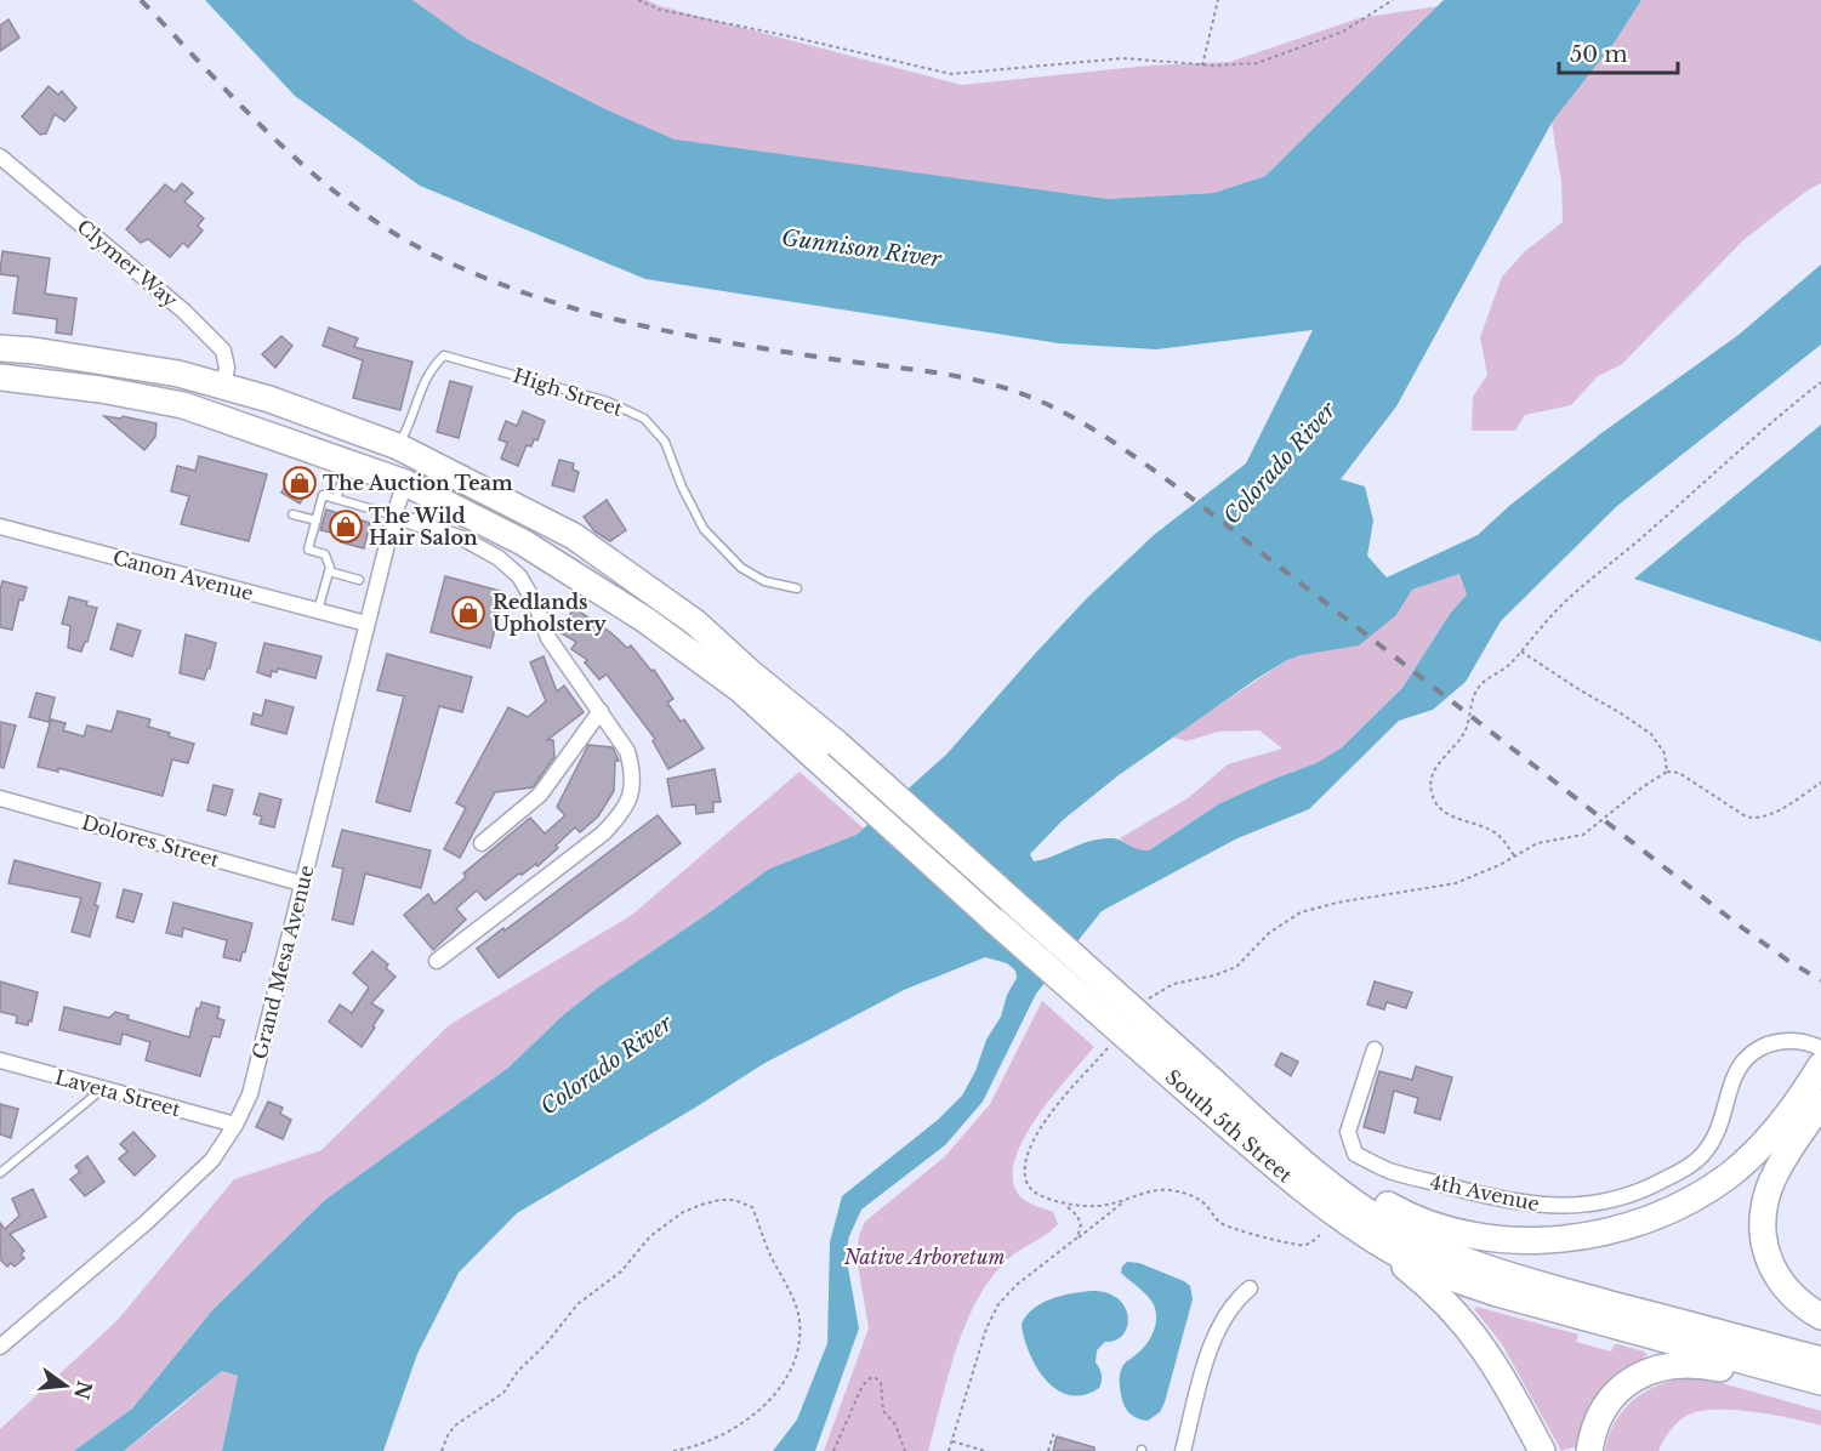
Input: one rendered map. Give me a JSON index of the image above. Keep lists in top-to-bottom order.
{
  "streets": {
    "highway": ["South 5th Street"],
    "street": [
      "Clymer Way",
      "Canon Avenue",
      "Dolores Street",
      "Grand Mesa Avenue",
      "Laveta Street",
      "4th Avenue"
    ],
    "lane": ["High Street"]
  },
  "crossings": [
    ["Canon Avenue", "Grand Mesa Avenue"],
    ["Dolores Street", "Grand Mesa Avenue"],
    ["Grand Mesa Avenue", "Laveta Street"]
  ],
  "water": ["Gunnison River", "Colorado River"],
  "parks": ["Native Arboretum"],
  "places": {
    "shop": ["The Auction Team", "The Wild Hair Salon", "Redlands Upholstery"]
  },
  "scale_bar": "50 m",
  "north": "right"
}
